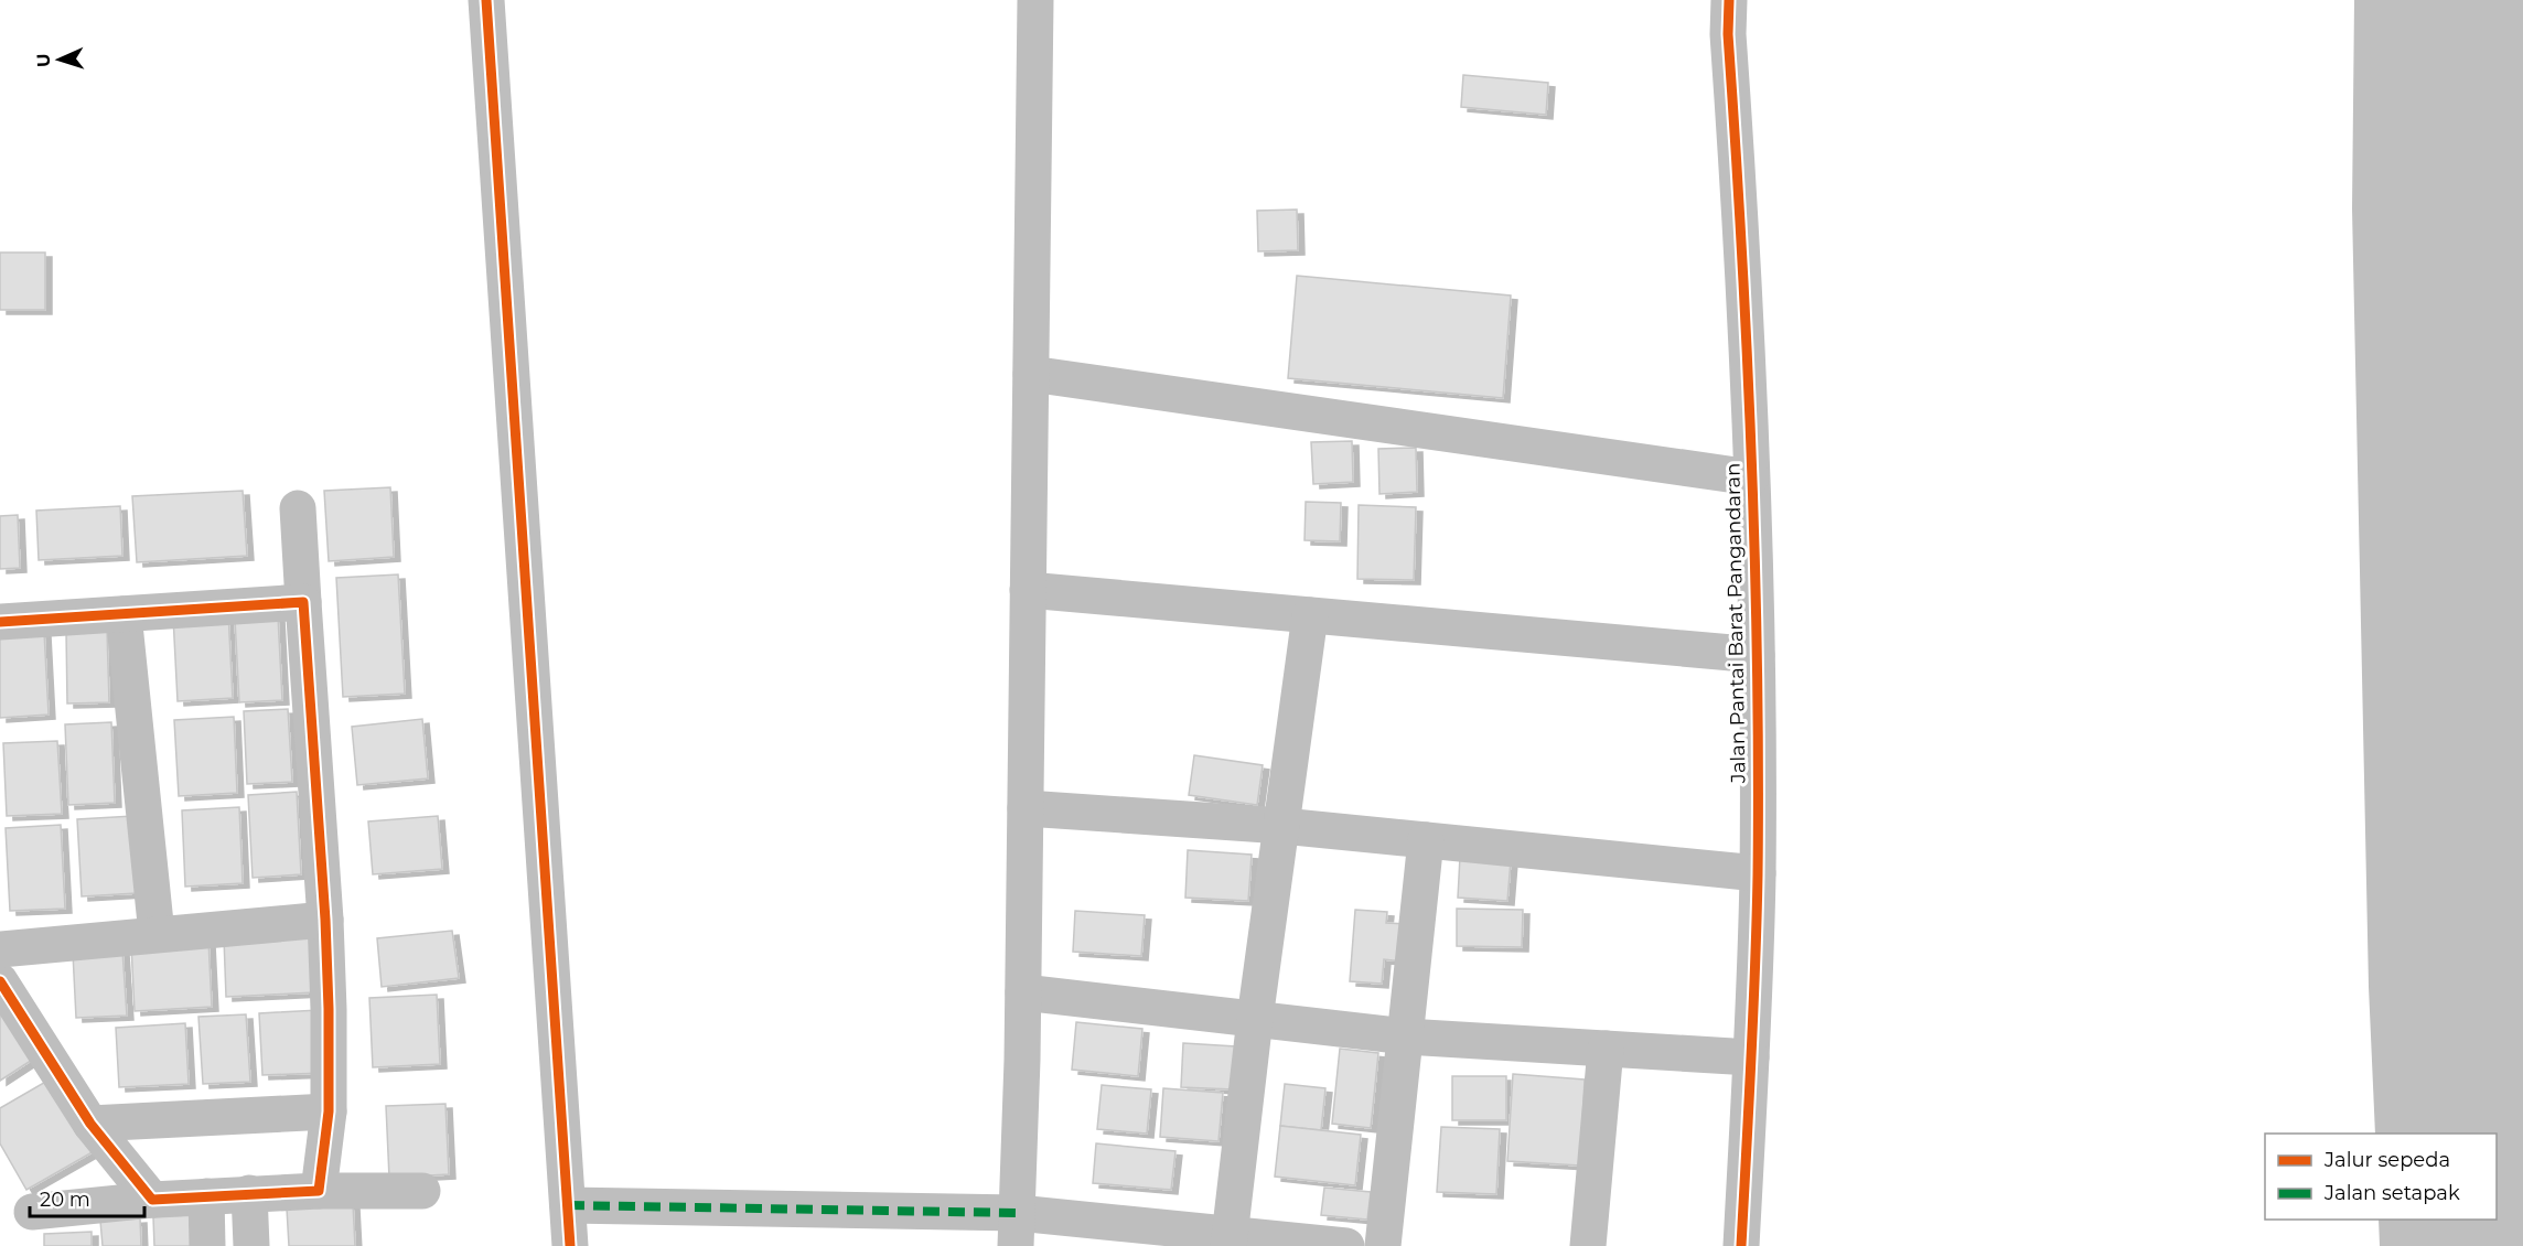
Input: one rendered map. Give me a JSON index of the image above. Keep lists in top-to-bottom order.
{
  "streets": {
    "street": ["Jalan Pantai Barat Pangandaran"]
  },
  "legend": ["Jalur sepeda", "Jalan setapak"],
  "scale_bar": "20 m",
  "north": "left"
}
